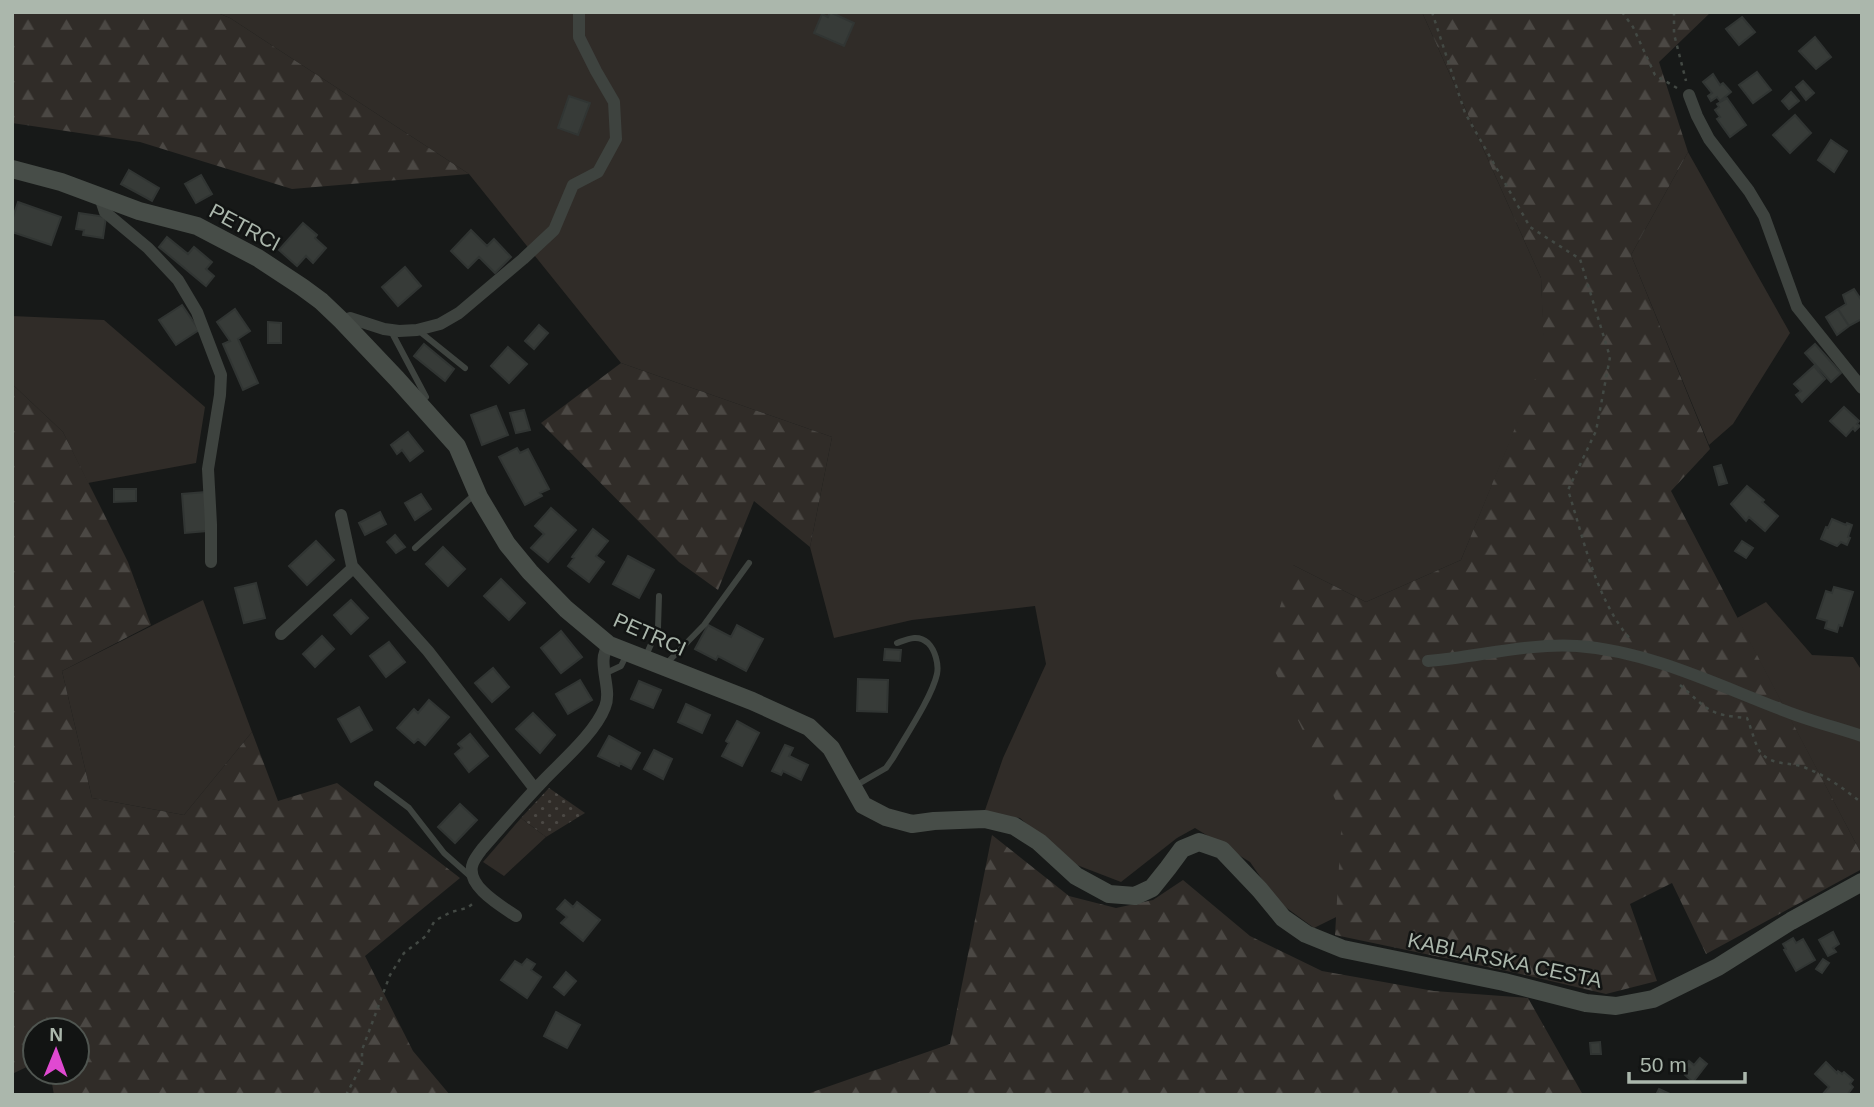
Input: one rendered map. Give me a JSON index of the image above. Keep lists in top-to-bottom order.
{
  "streets": {
    "street": ["PETRCI", "KABLARSKA CESTA"]
  },
  "crossings": [
    ["PETRCI", "KABLARSKA CESTA"]
  ],
  "scale_bar": "50 m",
  "north": "top"
}
